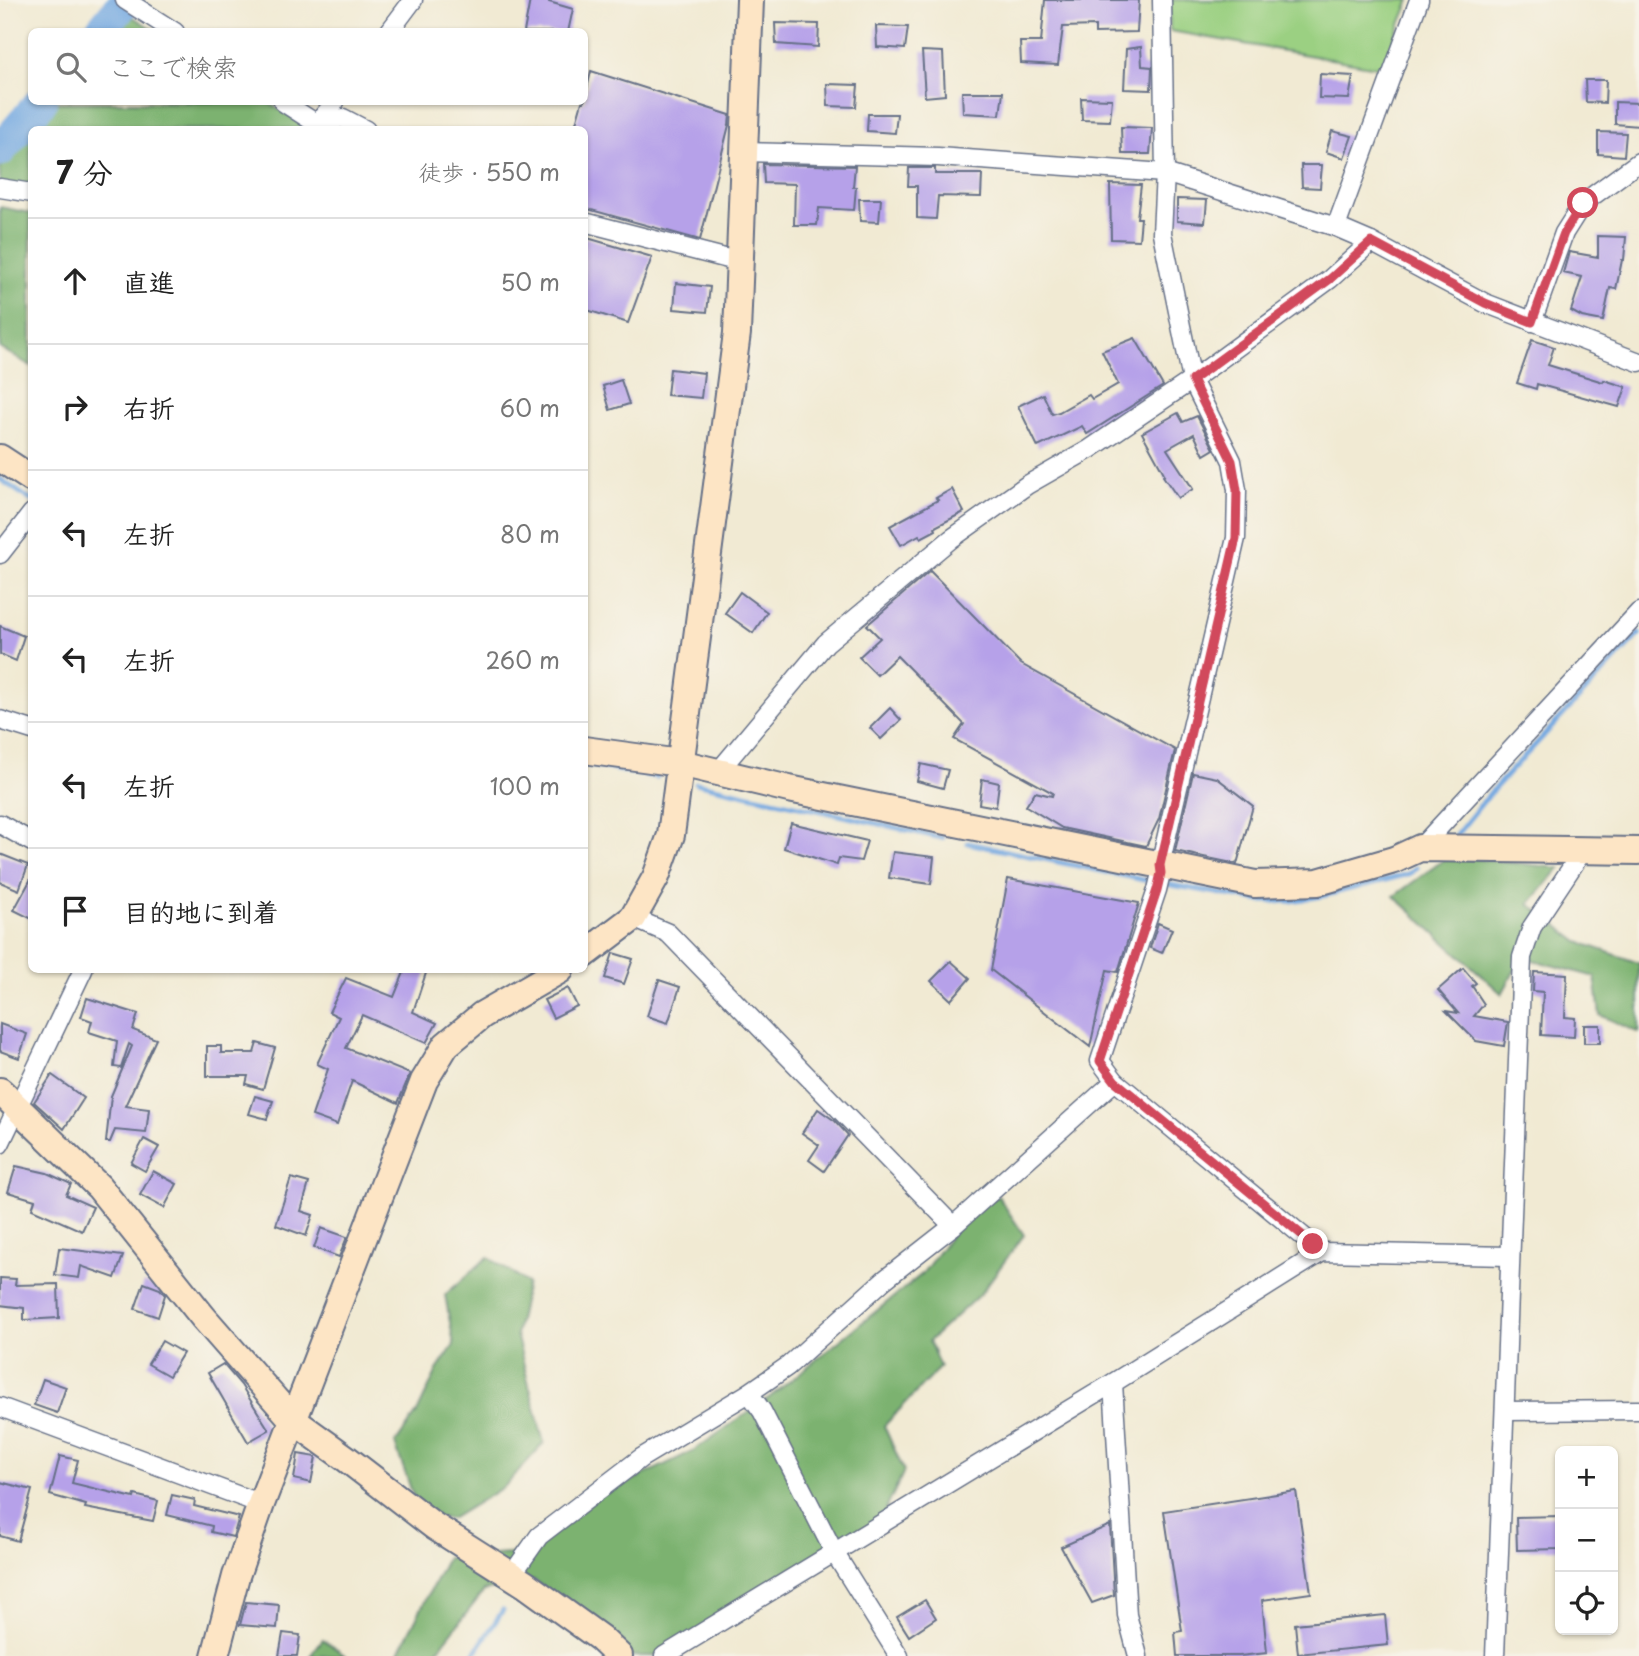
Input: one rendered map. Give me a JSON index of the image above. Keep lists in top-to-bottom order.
{
  "page": {
    "search": "ここで検索",
    "heading": ["7 分", "徒歩 · 550 m"],
    "list": [
      ["直進", "50 m"],
      ["右折", "60 m"],
      ["左折", "80 m"],
      ["左折", "260 m"],
      ["左折", "100 m"],
      "目的地に到着"
    ],
    "map_buttons": ["+", "−"]
  }
}
